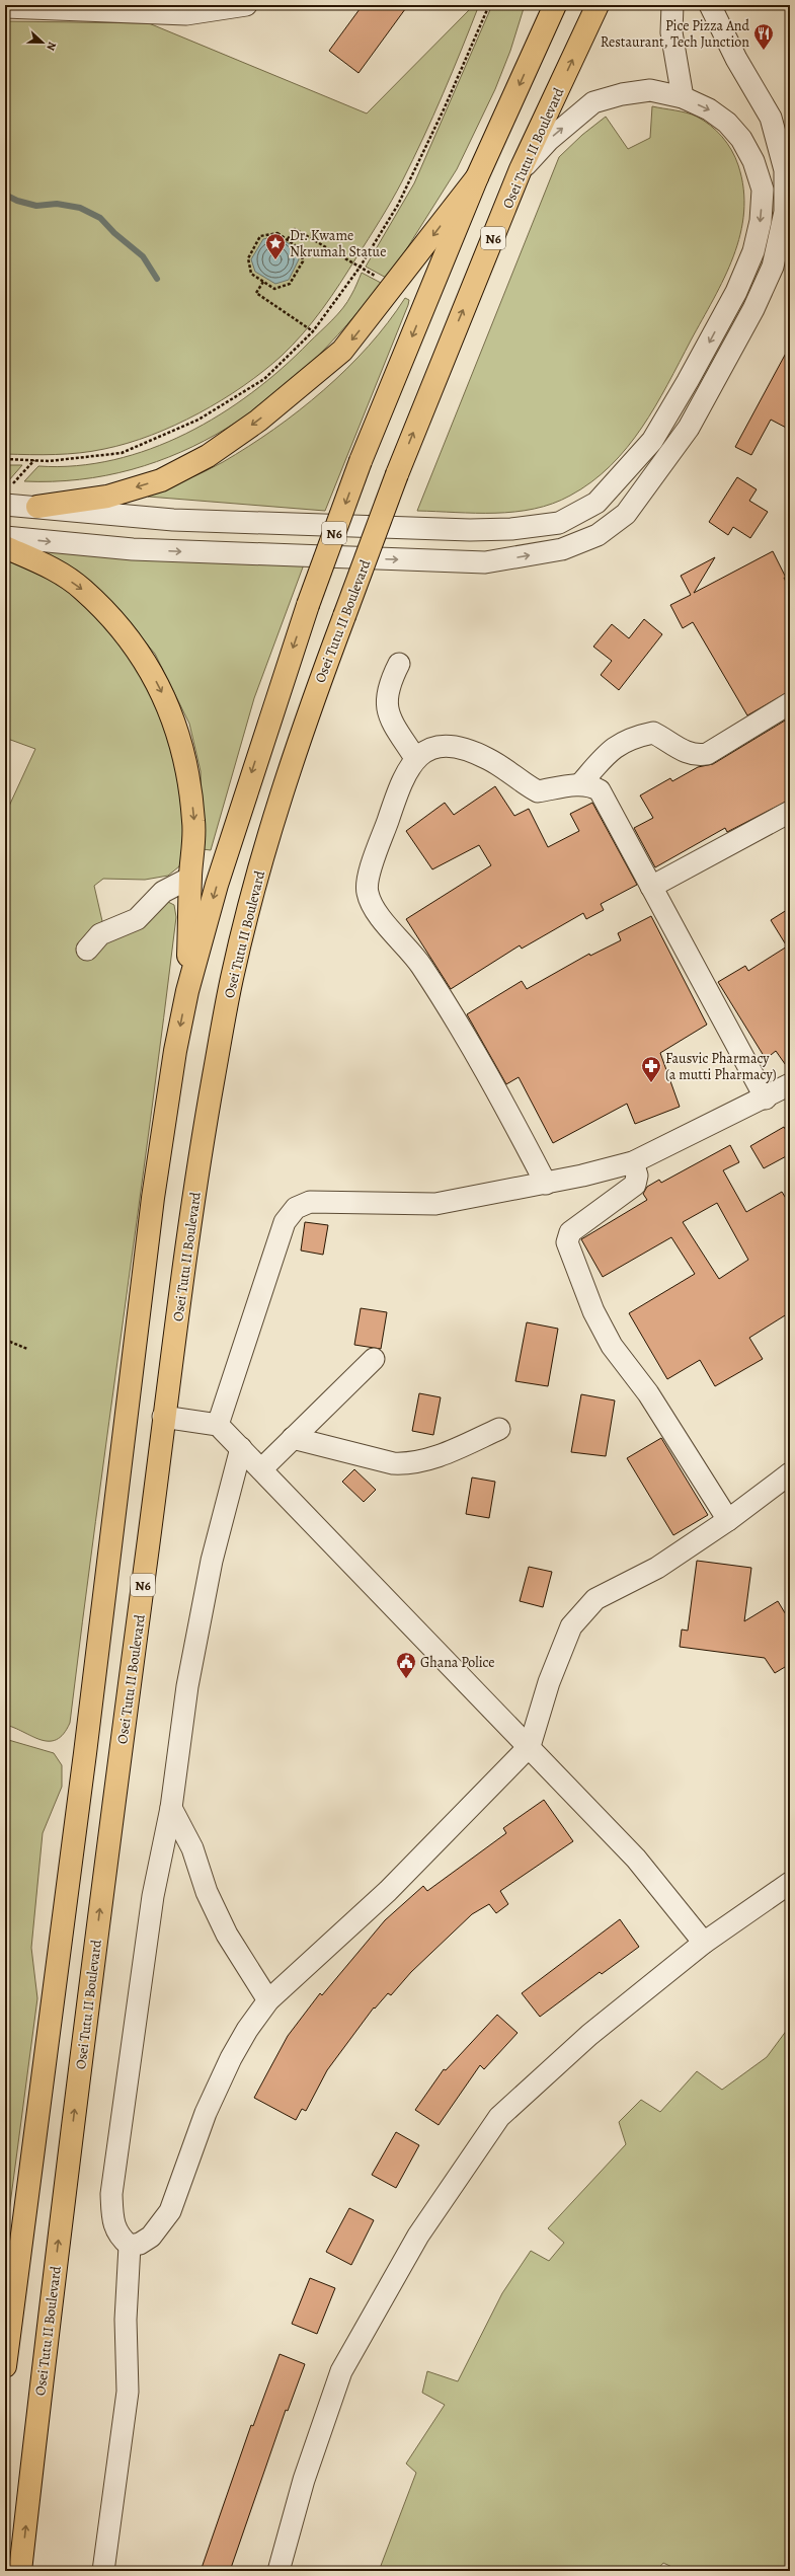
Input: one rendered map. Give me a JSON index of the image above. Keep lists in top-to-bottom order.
{
  "streets": {
    "highway": ["Osei Tutu II Boulevard", "N6"]
  },
  "places": {
    "restaurant": ["Pice Pizza And Restaurant, Tech Junction"],
    "place": ["Dr. Kwame Nkrumah Statue"],
    "pharmacy": ["Fausvic Pharmacy (a mutti Pharmacy)"],
    "public building": ["Ghana Police"]
  },
  "north": "right"
}
